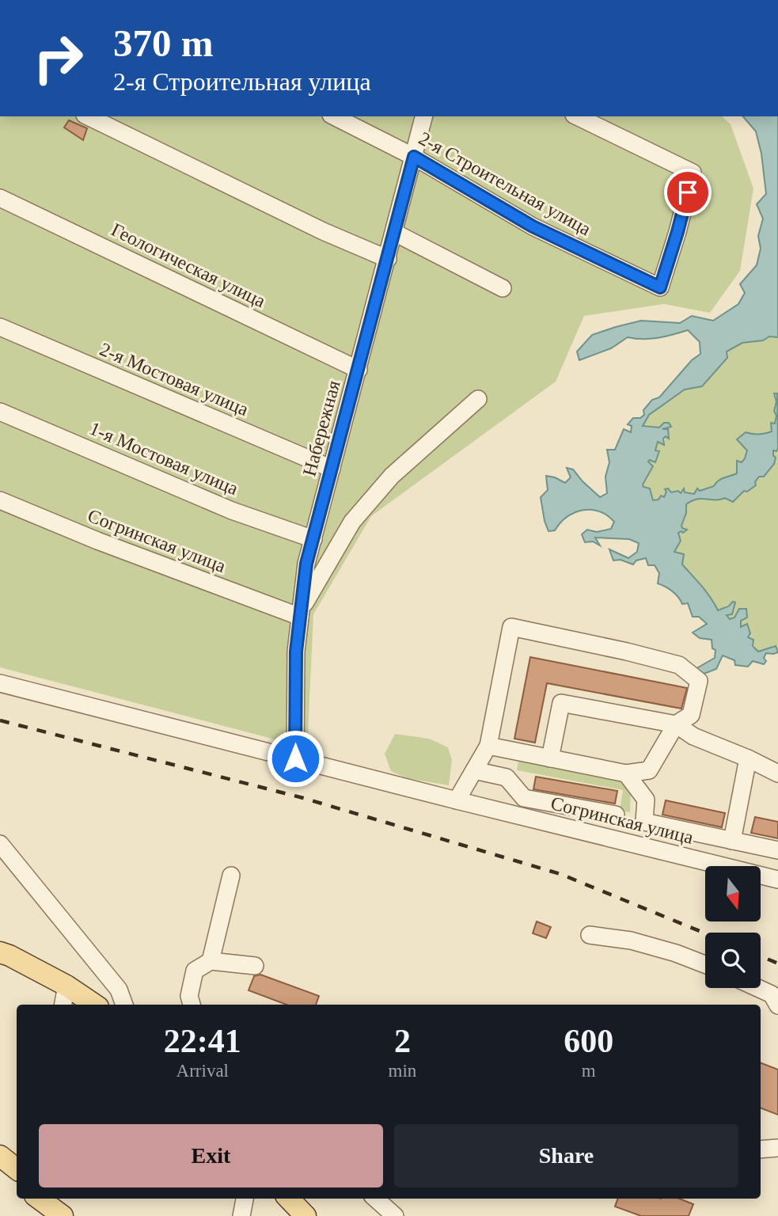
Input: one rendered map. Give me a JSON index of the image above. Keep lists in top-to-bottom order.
{
  "streets": {
    "street": [
      "2-я Строительная улица",
      "Геологическая улица",
      "2-я Мостовая улица",
      "Набережная",
      "1-я Мостовая улица",
      "Согринская улица"
    ]
  },
  "crossings": [
    ["2-я Строительная улица", "Набережная"],
    ["Геологическая улица", "Набережная"],
    ["2-я Мостовая улица", "Набережная"],
    ["Набережная", "1-я Мостовая улица"],
    ["Набережная", "Согринская улица"]
  ],
  "north": "bottom",
  "page": {
    "turn": ["370 m", "2-я Строительная улица"],
    "eta": [
      "22:41",
      "Arrival",
      "2",
      "min",
      "600",
      "m"
    ],
    "buttons": ["Exit", "Share"]
  }
}
